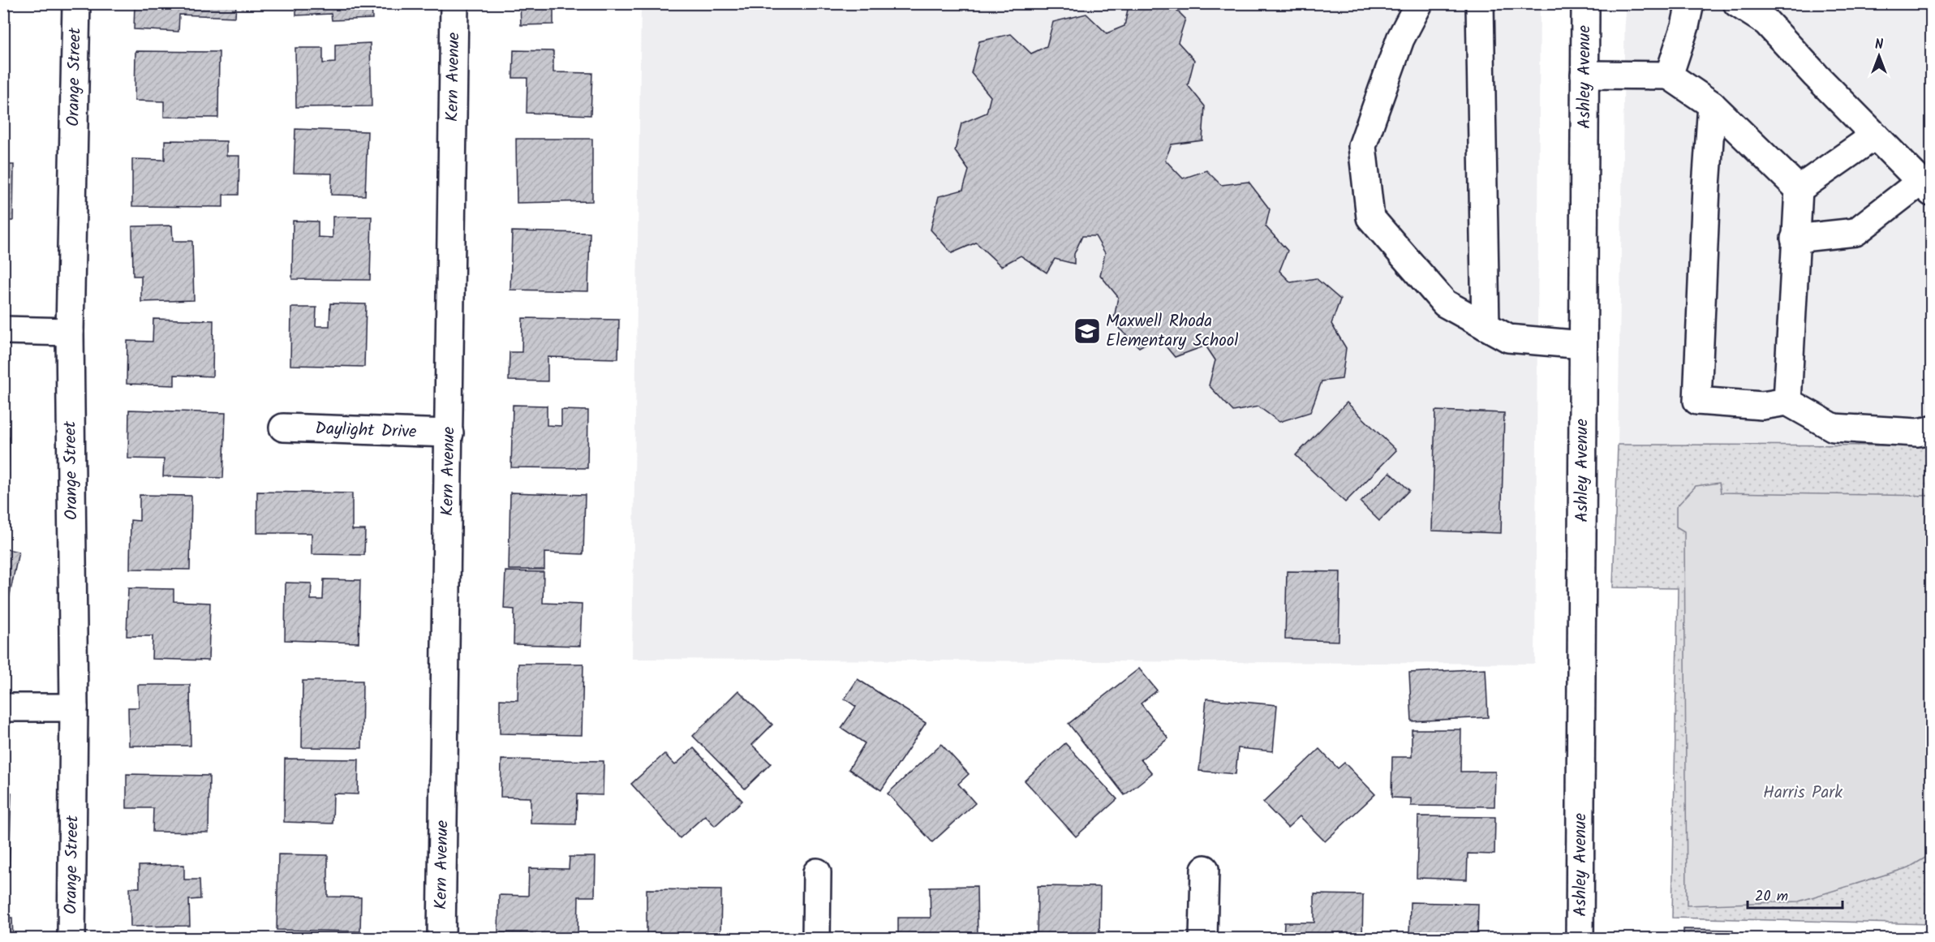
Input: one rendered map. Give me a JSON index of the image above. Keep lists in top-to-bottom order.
{
  "streets": {
    "street": [
      "Orange Street",
      "Kern Avenue",
      "Ashley Avenue",
      "Daylight Drive"
    ]
  },
  "crossings": [
    ["Kern Avenue", "Daylight Drive"]
  ],
  "parks": ["Harris Park"],
  "places": {
    "school or university": ["Maxwell Rhoda Elementary School"]
  },
  "scale_bar": "20 m",
  "north": "top"
}
